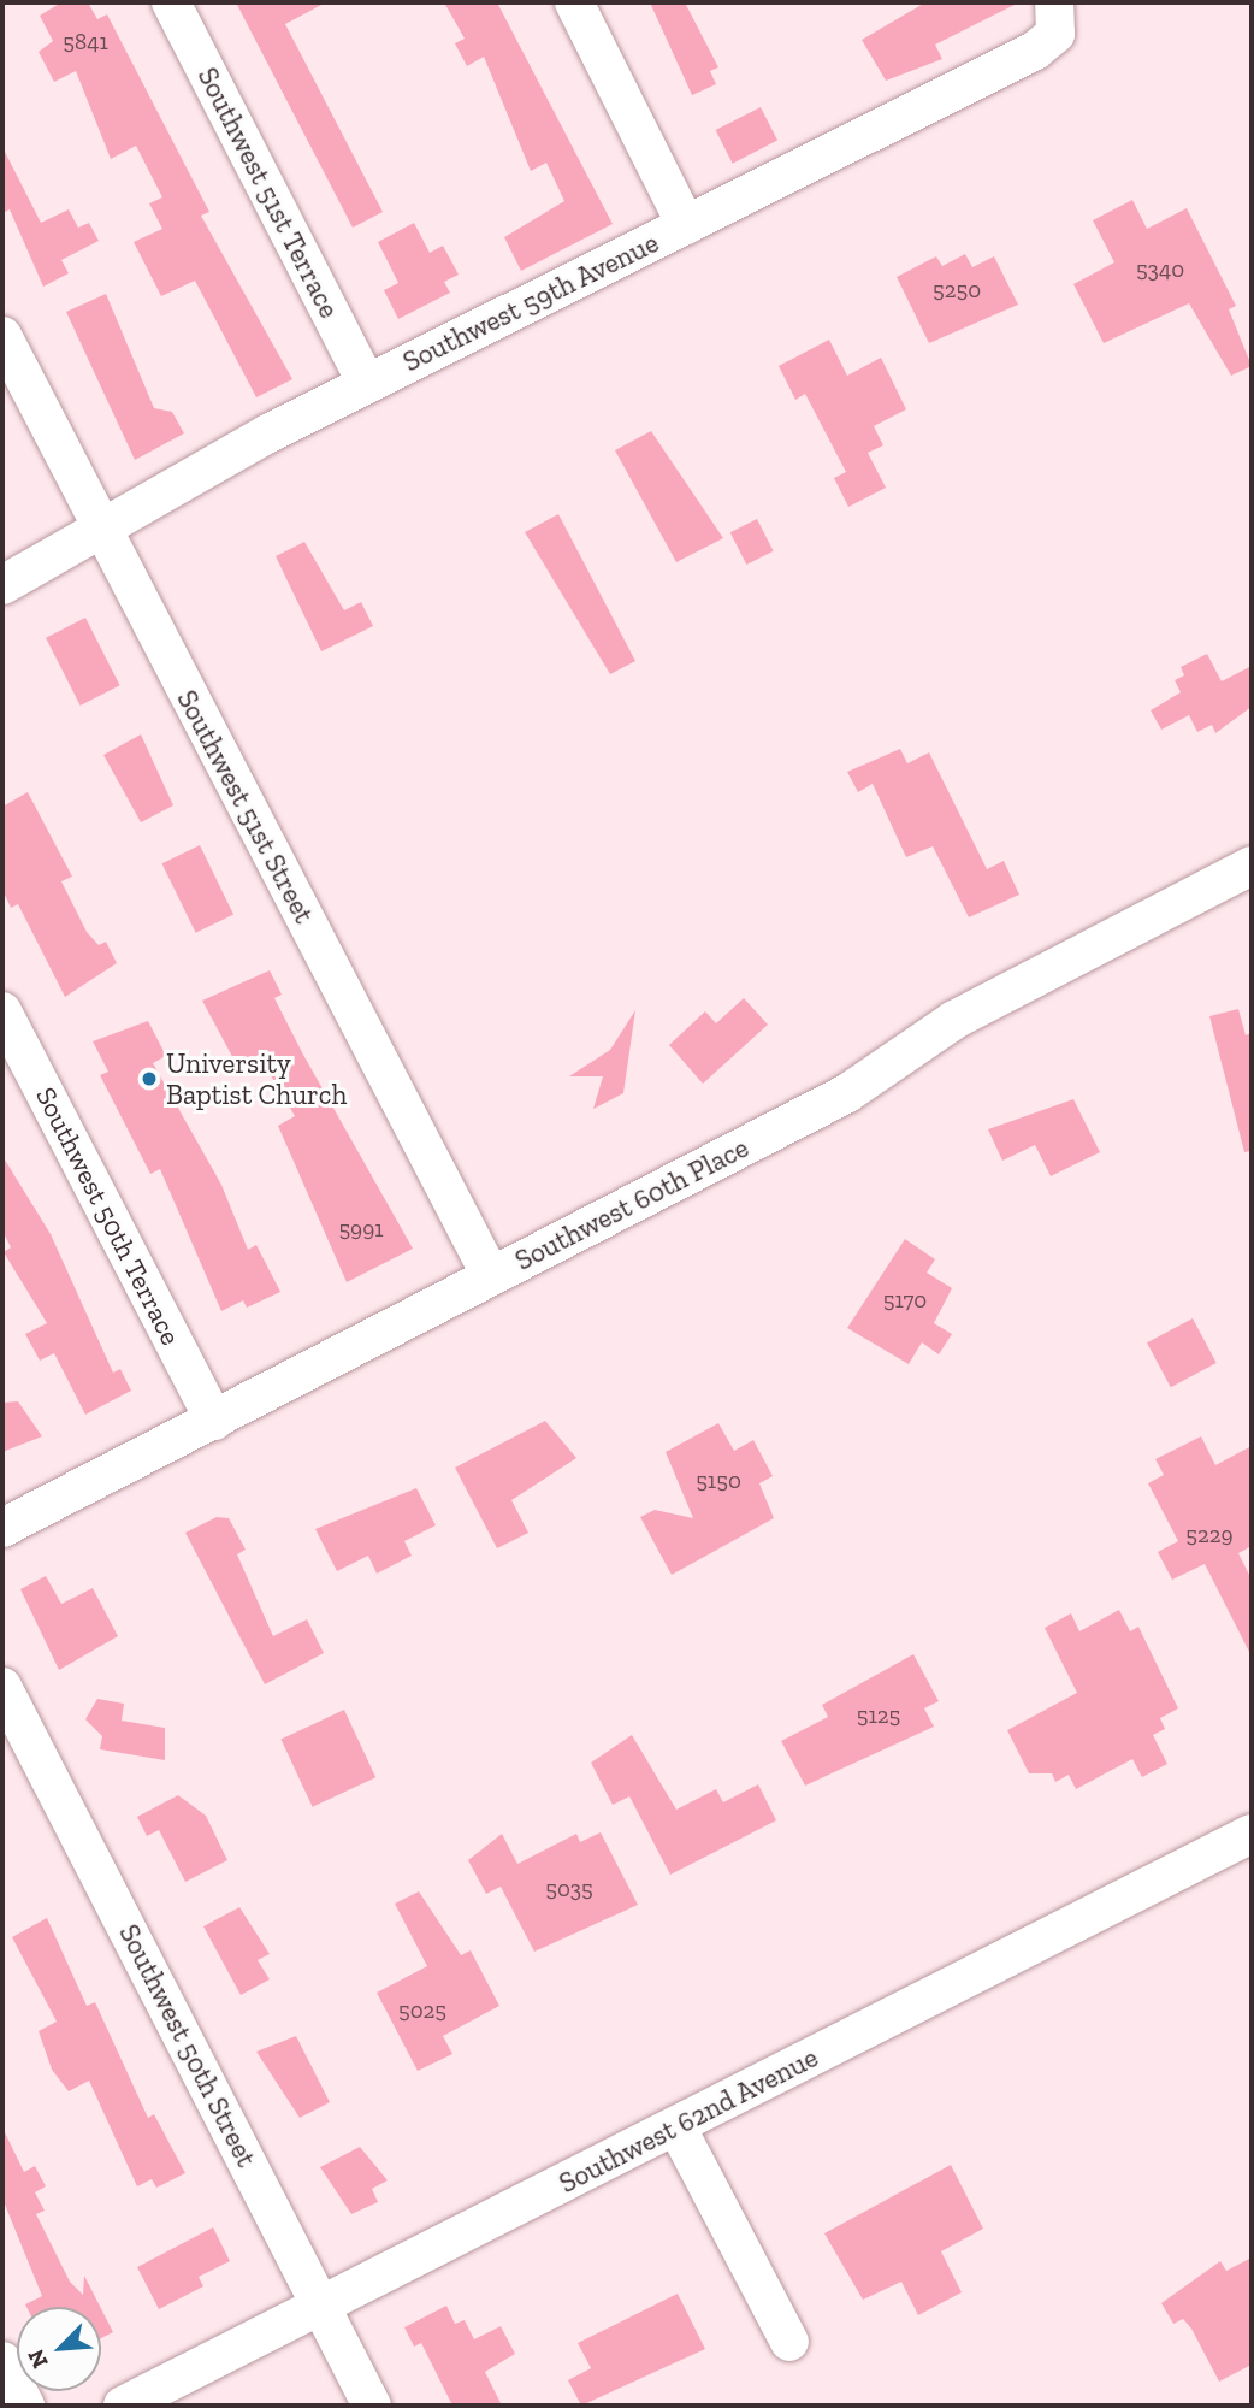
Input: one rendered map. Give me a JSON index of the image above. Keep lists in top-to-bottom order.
{
  "streets": {
    "street": [
      "Southwest 51st Terrace",
      "Southwest 59th Avenue",
      "Southwest 51st Street",
      "Southwest 60th Place",
      "Southwest 50th Terrace",
      "Southwest 50th Street",
      "Southwest 62nd Avenue"
    ]
  },
  "crossings": [
    ["Southwest 51st Terrace", "Southwest 59th Avenue"],
    ["Southwest 59th Avenue", "Southwest 51st Street"],
    ["Southwest 51st Street", "Southwest 60th Place"],
    ["Southwest 60th Place", "Southwest 50th Terrace"],
    ["Southwest 50th Street", "Southwest 62nd Avenue"]
  ],
  "places": ["University Baptist Church"],
  "house_numbers": [
    "5841",
    "5340",
    "5250",
    "5991",
    "5170",
    "5150",
    "5229",
    "5125",
    "5035",
    "5025"
  ],
  "north": "bottom left"
}
